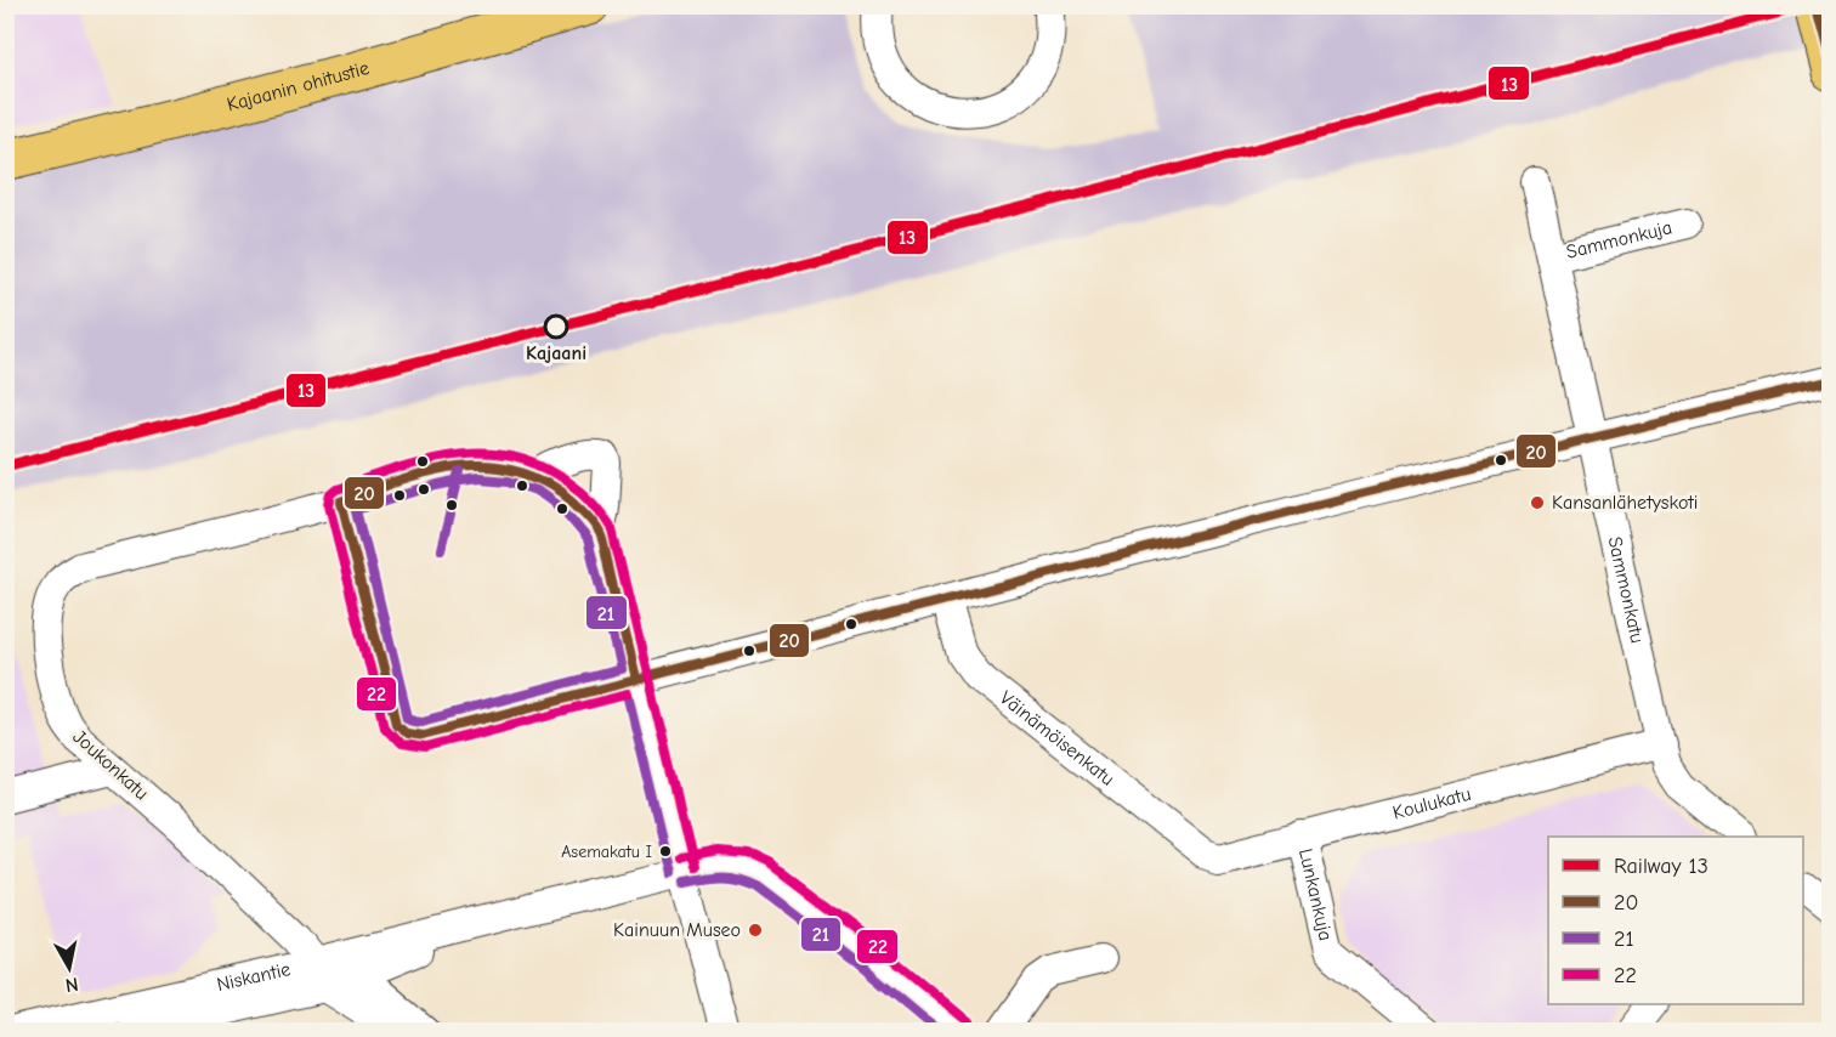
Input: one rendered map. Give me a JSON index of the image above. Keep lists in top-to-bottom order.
{
  "streets": {
    "highway": ["Kajaanin ohitustie"],
    "street": [
      "Sammonkuja",
      "Sammonkatu",
      "Väinämöisenkatu",
      "Joukonkatu",
      "Koulukatu",
      "Lunkankuja",
      "Niskantie"
    ]
  },
  "crossings": [
    ["Sammonkuja", "Sammonkatu"],
    ["Sammonkatu", "Koulukatu"],
    ["Väinämöisenkatu", "Koulukatu"],
    ["Joukonkatu", "Niskantie"],
    ["Koulukatu", "Lunkankuja"]
  ],
  "places": [
    "Kajaani",
    "Kansanlähetyskoti",
    "Asemakatu I",
    "Kainuun Museo"
  ],
  "lines": [
    "rail line 13",
    "transit line 20",
    "transit line 22",
    "transit line 21"
  ],
  "legend": [
    "Railway 13",
    "20",
    "21",
    "22"
  ],
  "north": "bottom"
}
